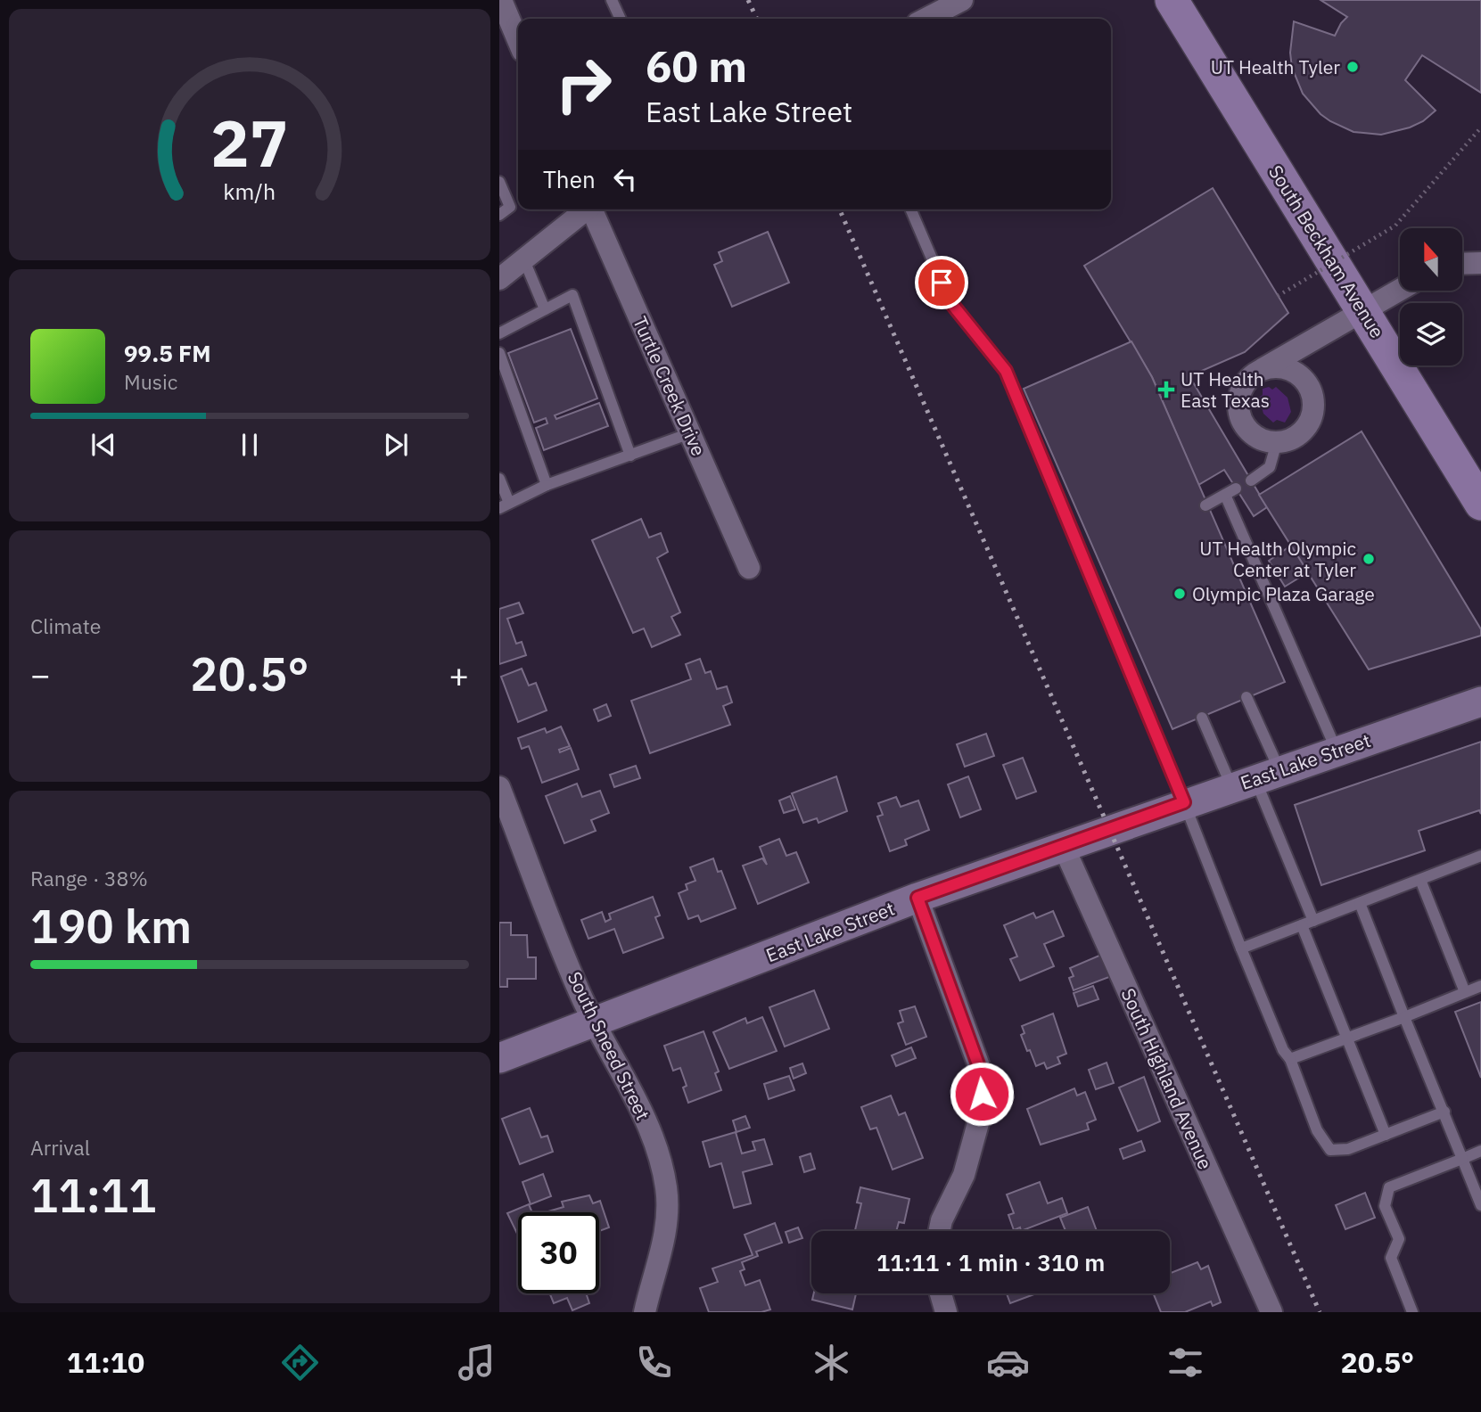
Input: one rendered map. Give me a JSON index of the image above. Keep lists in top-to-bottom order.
{
  "streets": {
    "main road": ["South Beckham Avenue"],
    "street": [
      "Turtle Creek Drive",
      "East Lake Street",
      "South Sneed Street",
      "South Highland Avenue"
    ]
  },
  "crossings": [
    ["East Lake Street", "South Sneed Street"],
    ["East Lake Street", "South Highland Avenue"]
  ],
  "places": {
    "other": ["UT Health Tyler", "UT Health Olympic Center at Tyler", "Olympic Plaza Garage"],
    "health": ["UT Health East Texas"]
  },
  "north": "top",
  "page": {
    "turn": ["60 m", "East Lake Street"],
    "then": "Then",
    "song": ["99.5 FM", "Music"],
    "tile": [
      "Climate",
      ["Range · 38%", "190 km"],
      ["Arrival", "11:11"]
    ],
    "heat": ["−", "20.5°", "+"],
    "limit": "30",
    "trip": "11:11 · 1 min · 310 m",
    "tabs": ["11:10", "20.5°"],
    "gauge": ["27", "km/h"]
  }
}
